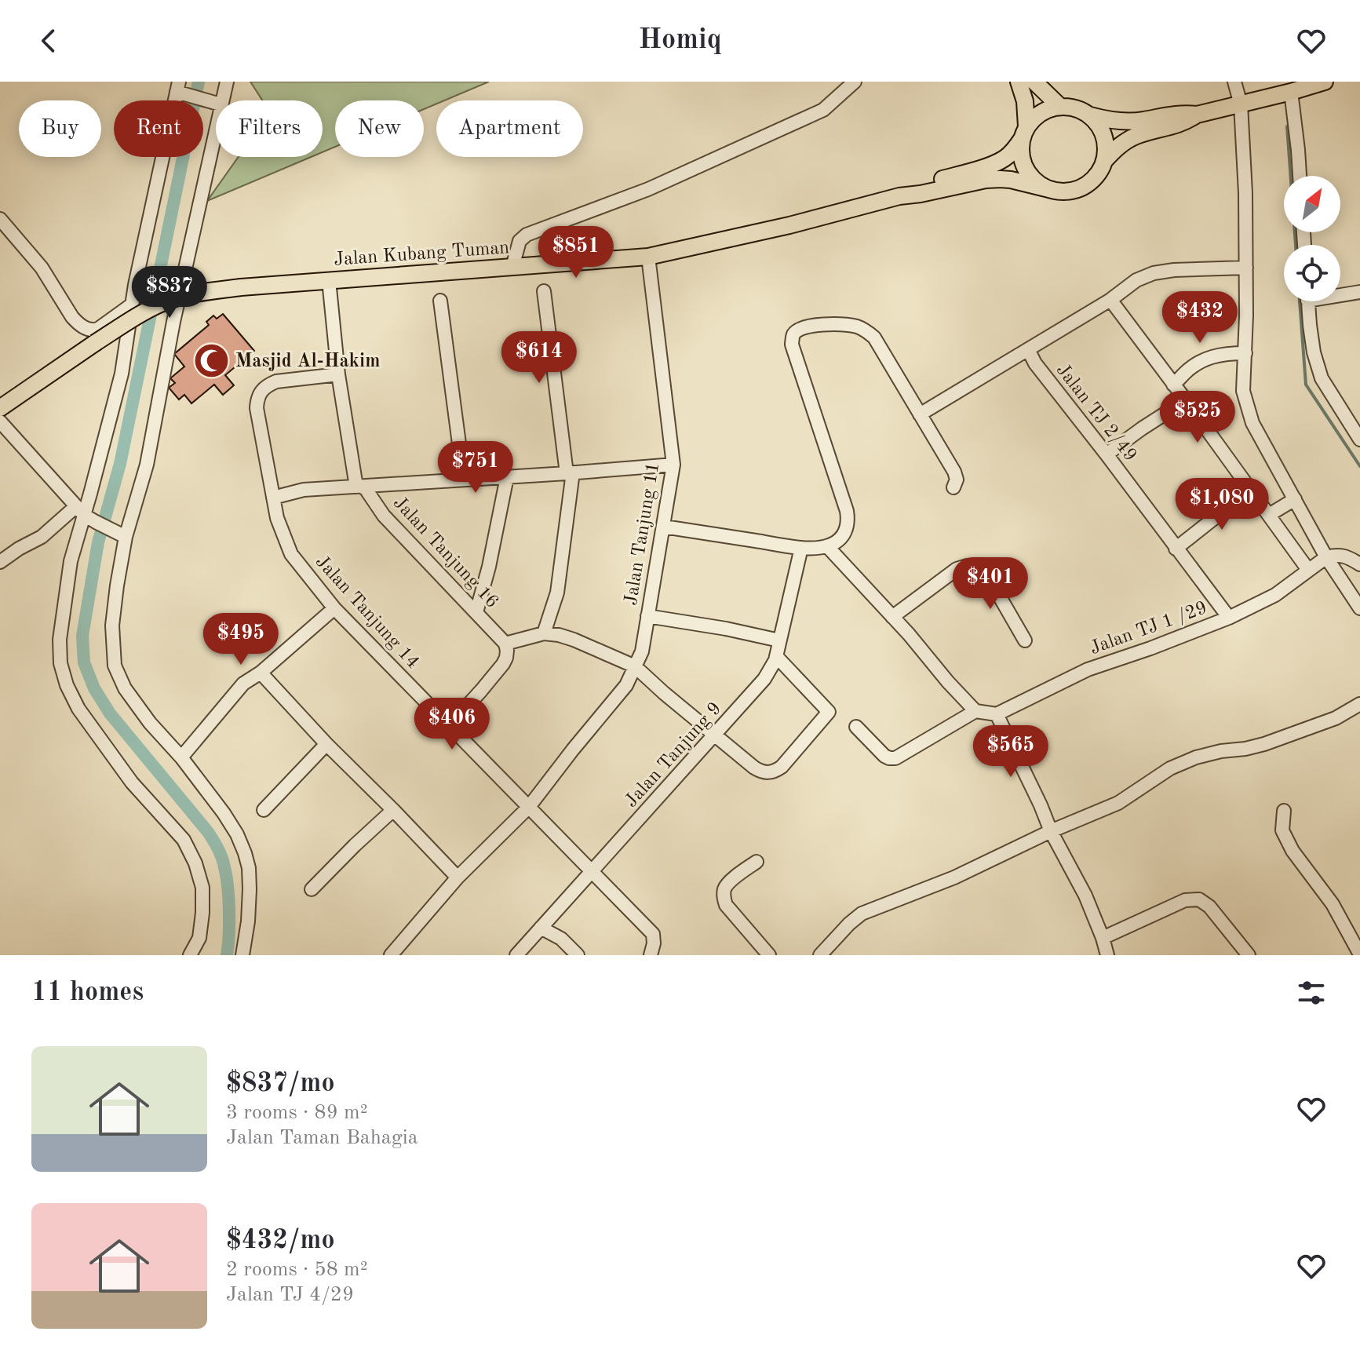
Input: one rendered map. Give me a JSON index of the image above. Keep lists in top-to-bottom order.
{
  "streets": {
    "main road": ["Jalan Kubang Tuman"],
    "street": [
      "Jalan TJ 2/49",
      "Jalan Tanjung 11",
      "Jalan Tanjung 16",
      "Jalan Tanjung 14",
      "Jalan TJ 1 /29",
      "Jalan Tanjung 9"
    ]
  },
  "crossings": [
    ["Jalan Kubang Tuman", "Jalan Tanjung 11"],
    ["Jalan TJ 2/49", "Jalan TJ 1 /29"],
    ["Jalan Tanjung 11", "Jalan Tanjung 14"],
    ["Jalan Tanjung 14", "Jalan Tanjung 9"]
  ],
  "places": {
    "mosque": ["Masjid Al-Hakim"]
  },
  "north": "top right",
  "page": {
    "header": "Homiq",
    "chip": [
      "Buy",
      "Rent",
      "Filters",
      "New",
      "Apartment"
    ],
    "price": [
      "$851",
      "$837",
      "$432",
      "$614",
      "$525",
      "$751",
      "$1,080",
      "$401",
      "$495",
      "$406",
      "$565"
    ],
    "heading": "11 homes",
    "list": [
      {
        "name": "$837/mo",
        "note": "3 rooms · 89 m² · Jalan Taman Bahagia"
      },
      {
        "name": "$432/mo",
        "note": "2 rooms · 58 m² · Jalan TJ 4/29"
      }
    ]
  }
}
